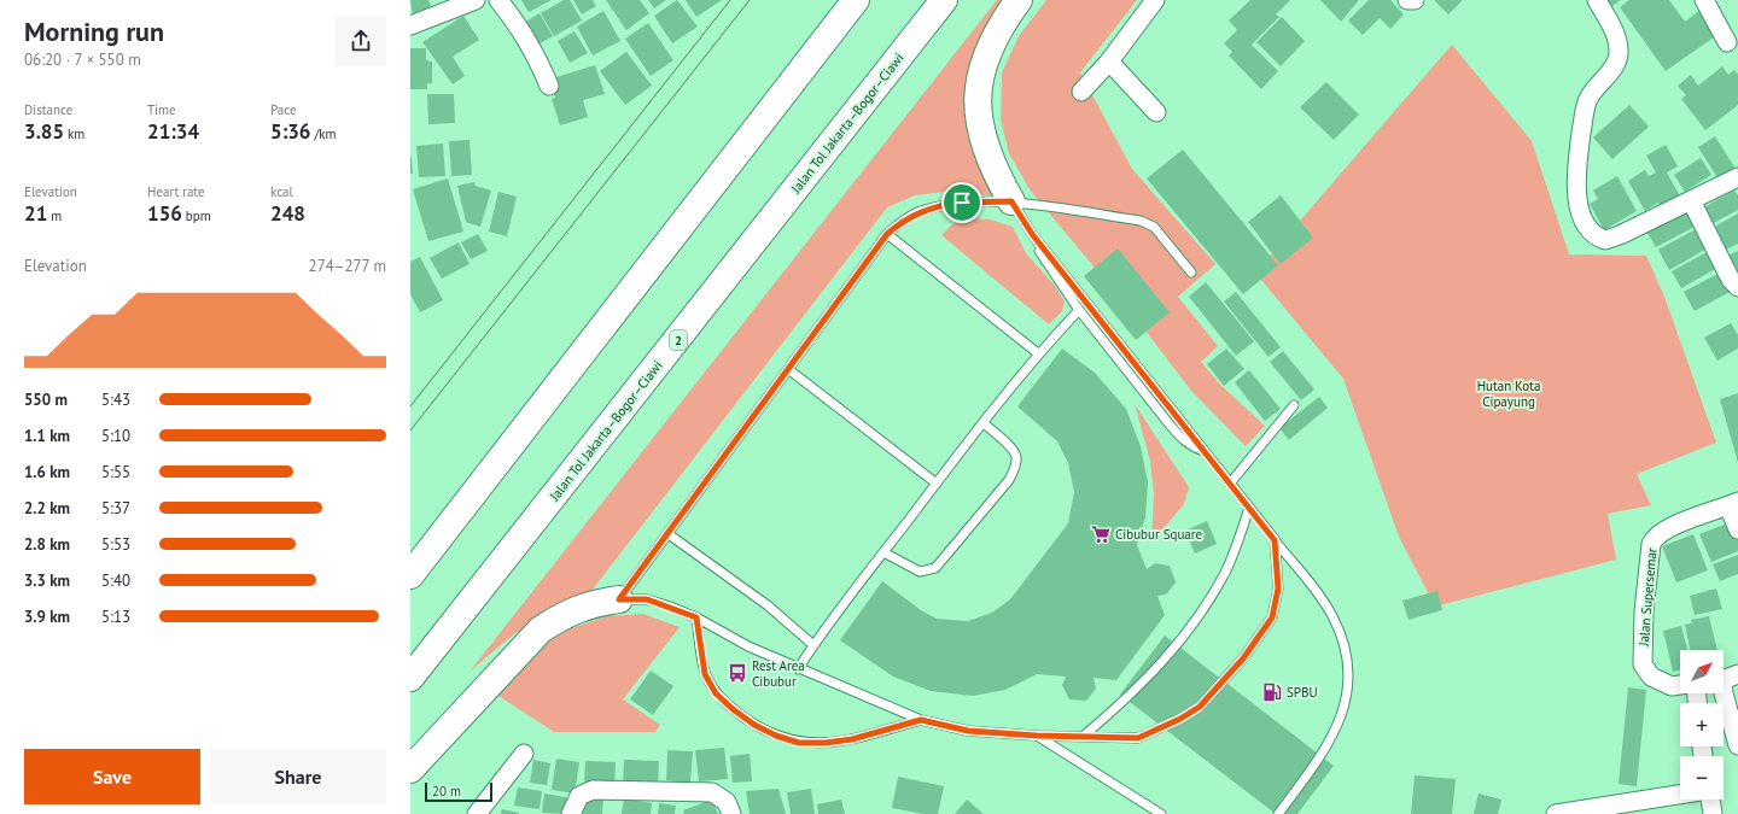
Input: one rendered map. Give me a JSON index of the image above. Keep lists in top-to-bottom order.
{
  "streets": {
    "highway": ["Jalan Tol Jakarta–Bogor–Ciawi", "2"],
    "street": ["Jalan Supersemar"]
  },
  "parks": ["Hutan Kota Cipayung"],
  "places": {
    "supermarket": ["Cibubur Square"],
    "bus stop": ["Rest Area Cibubur"],
    "fuel station": ["SPBU"]
  },
  "scale_bar": "20 m",
  "north": "top right",
  "page": {
    "heading": ["Morning run", "06:20 · 7 × 550 m"],
    "stats": [
      ["Distance", "3.85 km"],
      ["Time", "21:34"],
      ["Pace", "5:36 /km"],
      ["Elevation", "21 m"],
      ["Heart rate", "156 bpm"],
      ["kcal", "248"]
    ],
    "chart": ["Elevation", "274–277 m"],
    "list": [
      {
        "name": "550 m",
        "note": "5:43"
      },
      {
        "name": "1.1 km",
        "note": "5:10"
      },
      {
        "name": "1.6 km",
        "note": "5:55"
      },
      {
        "name": "2.2 km",
        "note": "5:37"
      },
      {
        "name": "2.8 km",
        "note": "5:53"
      },
      {
        "name": "3.3 km",
        "note": "5:40"
      },
      {
        "name": "3.9 km",
        "note": "5:13"
      }
    ],
    "map_buttons": ["+", "−"],
    "buttons": ["Save", "Share"],
    "scale": "20 m"
  }
}
